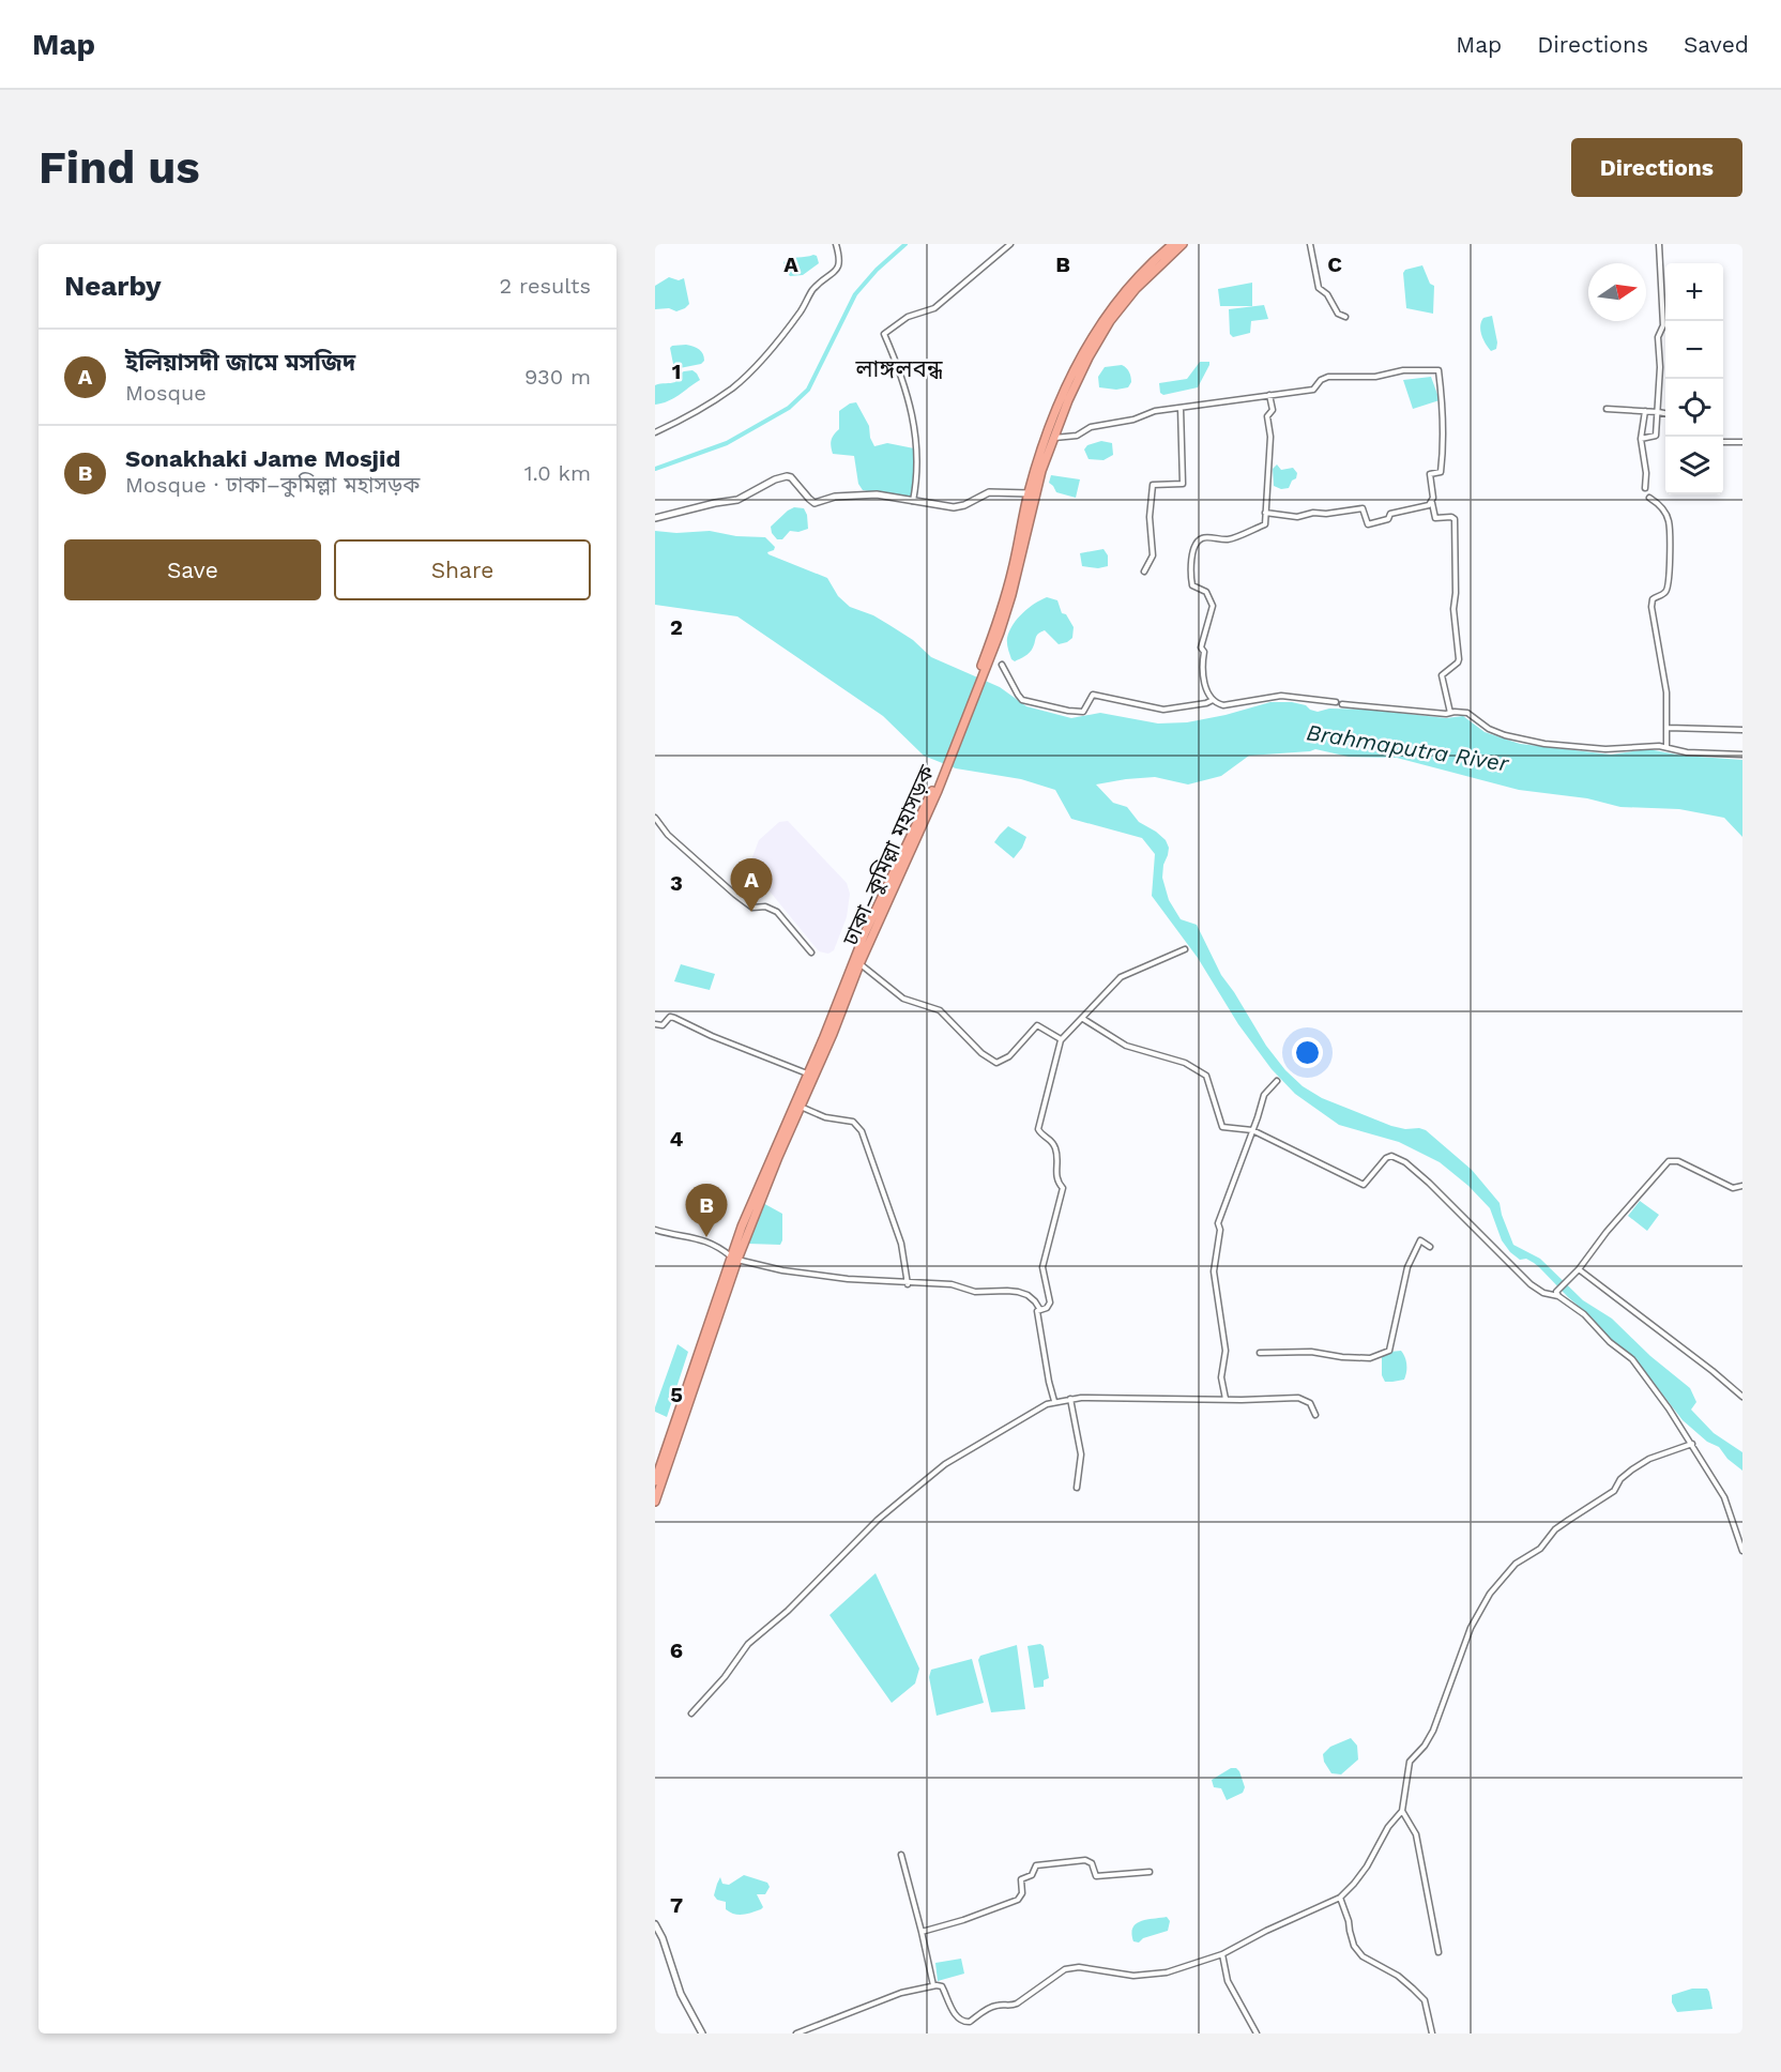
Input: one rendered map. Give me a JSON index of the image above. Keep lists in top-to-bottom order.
{
  "streets": {
    "highway": ["ঢাকা–কুমিল্লা মহাসড়ক"]
  },
  "districts": ["লাঙ্গলবন্ধ"],
  "water": ["Brahmaputra River"],
  "north": "right",
  "page": {
    "header": "Map",
    "nav": ["Map", "Directions", "Saved"],
    "buttons": [
      "Directions",
      ["Save", "Share"]
    ],
    "title": "Find us",
    "heading": ["Nearby", "2 results"],
    "map_buttons": ["+", "−"],
    "list": [
      {
        "mark": "A",
        "name": "ইলিয়াসদী জামে মসজিদ",
        "note": "Mosque",
        "value": "930 m"
      },
      {
        "mark": "B",
        "name": "Sonakhaki Jame Mosjid",
        "note": "Mosque · ঢাকা–কুমিল্লা মহাসড়ক",
        "value": "1.0 km"
      }
    ],
    "pins": ["A", "B"]
  },
  "grid": {
    "columns": ["A", "B", "C"],
    "rows": [
      "1",
      "2",
      "3",
      "4",
      "5",
      "6",
      "7"
    ]
  }
}
